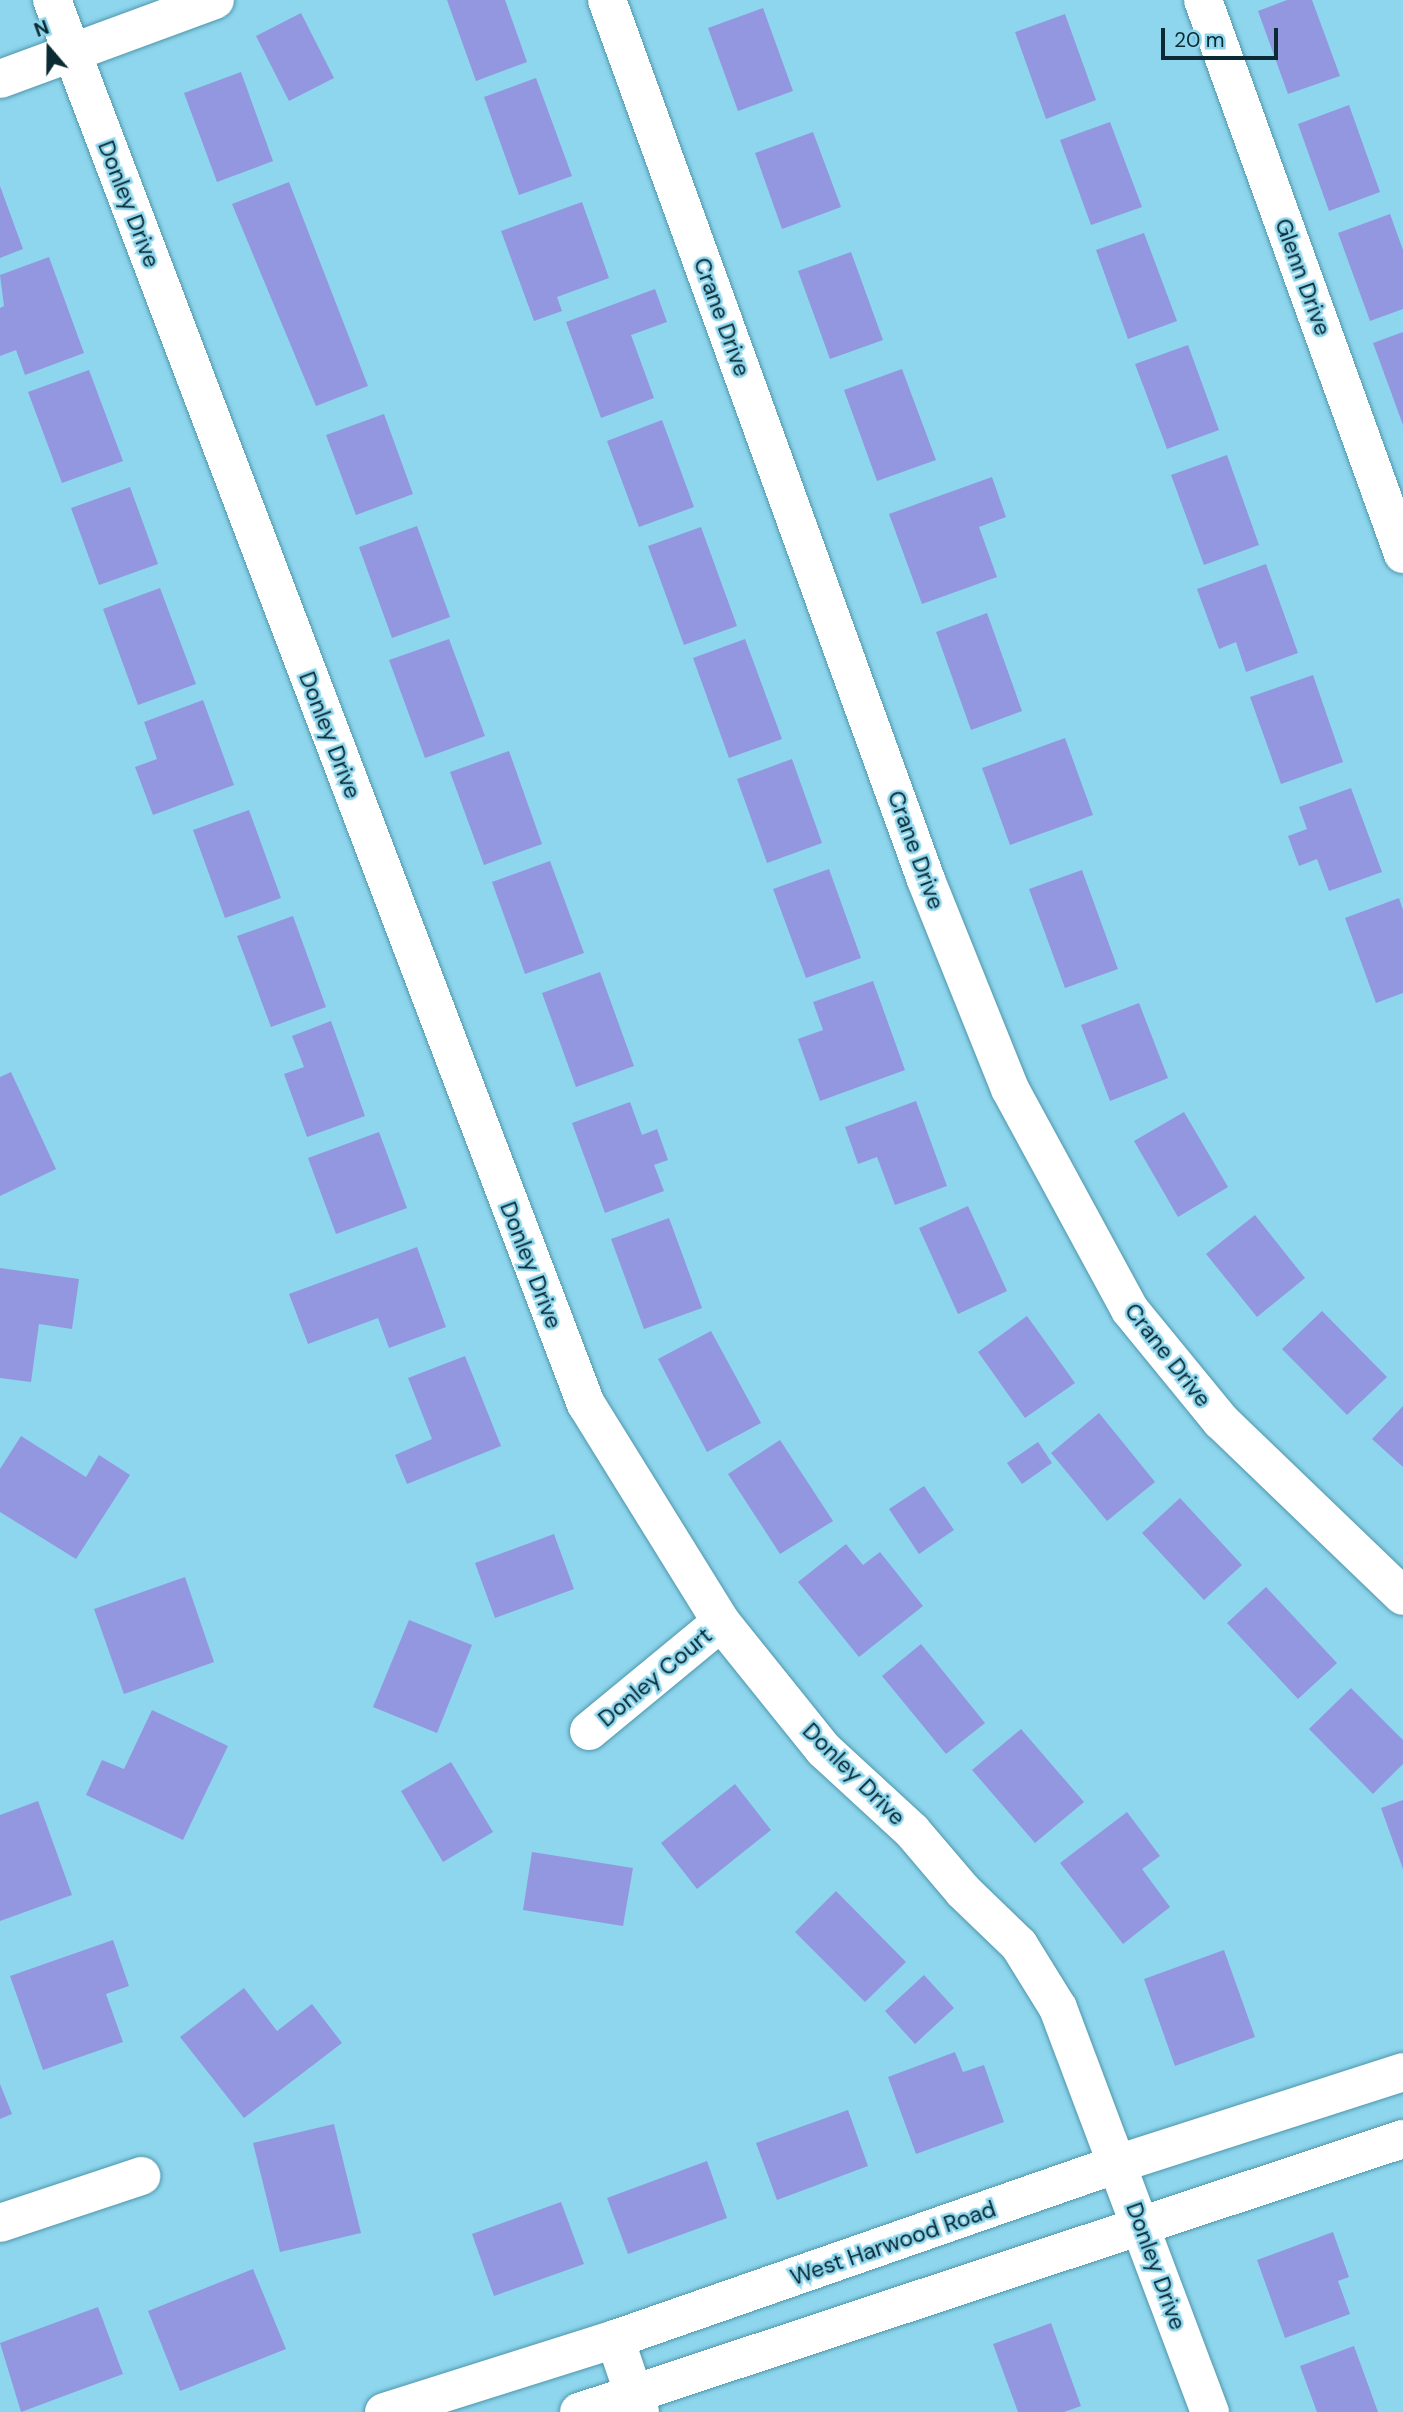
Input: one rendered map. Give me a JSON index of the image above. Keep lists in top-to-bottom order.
{
  "streets": {
    "street": [
      "Donley Drive",
      "Glenn Drive",
      "Crane Drive",
      "Donley Court",
      "West Harwood Road"
    ]
  },
  "crossings": [
    ["Donley Drive", "Donley Court"],
    ["Donley Drive", "West Harwood Road"]
  ],
  "scale_bar": "20 m",
  "north": "top"
}
